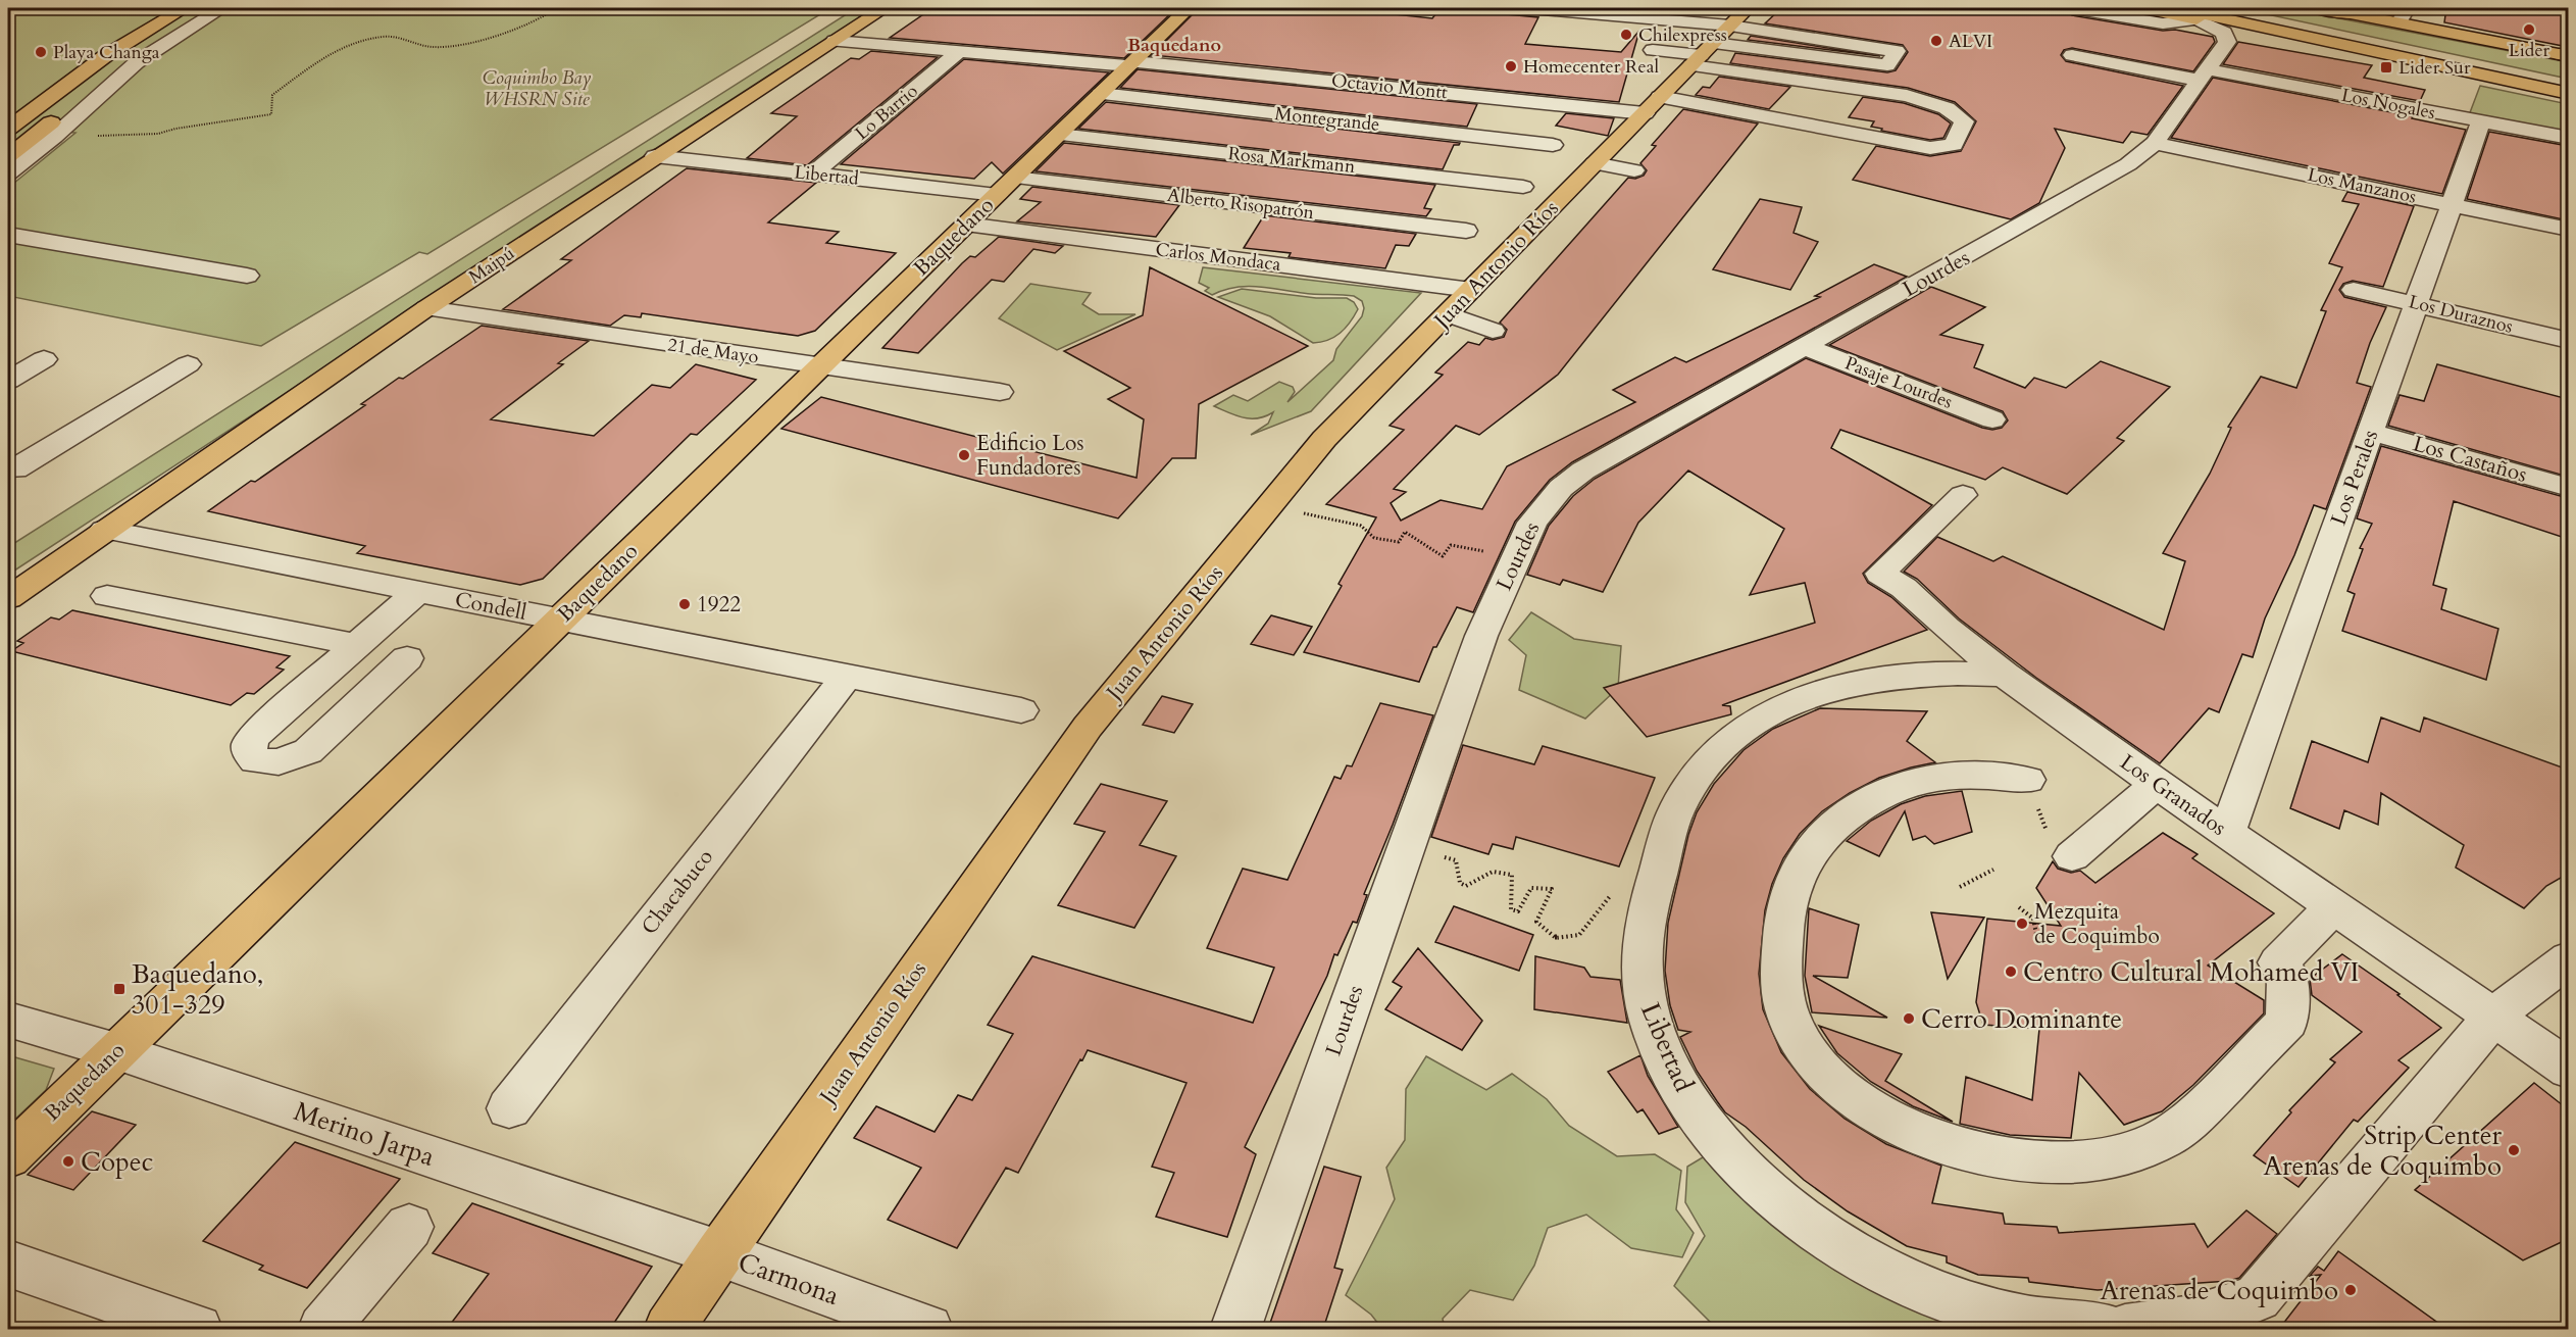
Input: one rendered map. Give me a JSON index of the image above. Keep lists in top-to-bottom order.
{
  "streets": {
    "main road": ["Baquedano", "Juan Antonio Ríos", "Maipú"],
    "street": [
      "Octavio Montt",
      "Los Nogales",
      "Lo Barrio",
      "Montegrande",
      "Rosa Markmann",
      "Libertad",
      "Los Manzanos",
      "Alberto Risopatrón",
      "Carlos Mondaca",
      "Lourdes",
      "Los Duraznos",
      "21 de Mayo",
      "Pasaje Lourdes",
      "Los Castaños",
      "Los Perales",
      "Condell",
      "Los Granados",
      "Chacabuco",
      "Merino Jarpa",
      "Carmona"
    ]
  },
  "crossings": [
    ["Octavio Montt", "Baquedano"],
    ["Octavio Montt", "Juan Antonio Ríos"],
    ["Los Nogales", "Lourdes"],
    ["Los Nogales", "Los Perales"],
    ["Lo Barrio", "Libertad"],
    ["Montegrande", "Baquedano"],
    ["Rosa Markmann", "Baquedano"],
    ["Libertad", "Baquedano"],
    ["Libertad", "Maipú"],
    ["Libertad", "Los Granados"],
    ["Los Manzanos", "Lourdes"],
    ["Los Manzanos", "Los Perales"],
    ["Alberto Risopatrón", "Baquedano"],
    ["Baquedano", "Carlos Mondaca"],
    ["Baquedano", "21 de Mayo"],
    ["Baquedano", "Condell"],
    ["Baquedano", "Merino Jarpa"],
    ["Carlos Mondaca", "Juan Antonio Ríos"],
    ["Juan Antonio Ríos", "Merino Jarpa"],
    ["Juan Antonio Ríos", "Carmona"],
    ["Maipú", "21 de Mayo"],
    ["Maipú", "Condell"],
    ["Lourdes", "Pasaje Lourdes"],
    ["Los Duraznos", "Los Perales"],
    ["Los Castaños", "Los Perales"],
    ["Los Perales", "Los Granados"],
    ["Condell", "Chacabuco"],
    ["Merino Jarpa", "Carmona"]
  ],
  "districts": ["Baquedano"],
  "parks": ["Coquimbo Bay WHSRN Site"],
  "places": {
    "other": [
      "Lider",
      "Chilexpress",
      "ALVI",
      "Playa Changa",
      "Homecenter Real",
      "Edificio Los Fundadores",
      "1922",
      "Mezquita de Coquimbo",
      "Centro Cultural Mohamed VI",
      "Cerro Dominante",
      "Strip Center Arenas de Coquimbo",
      "Copec",
      "Arenas de Coquimbo"
    ],
    "transit": ["Lider Sur", "Baquedano, 301-329"]
  }
}
